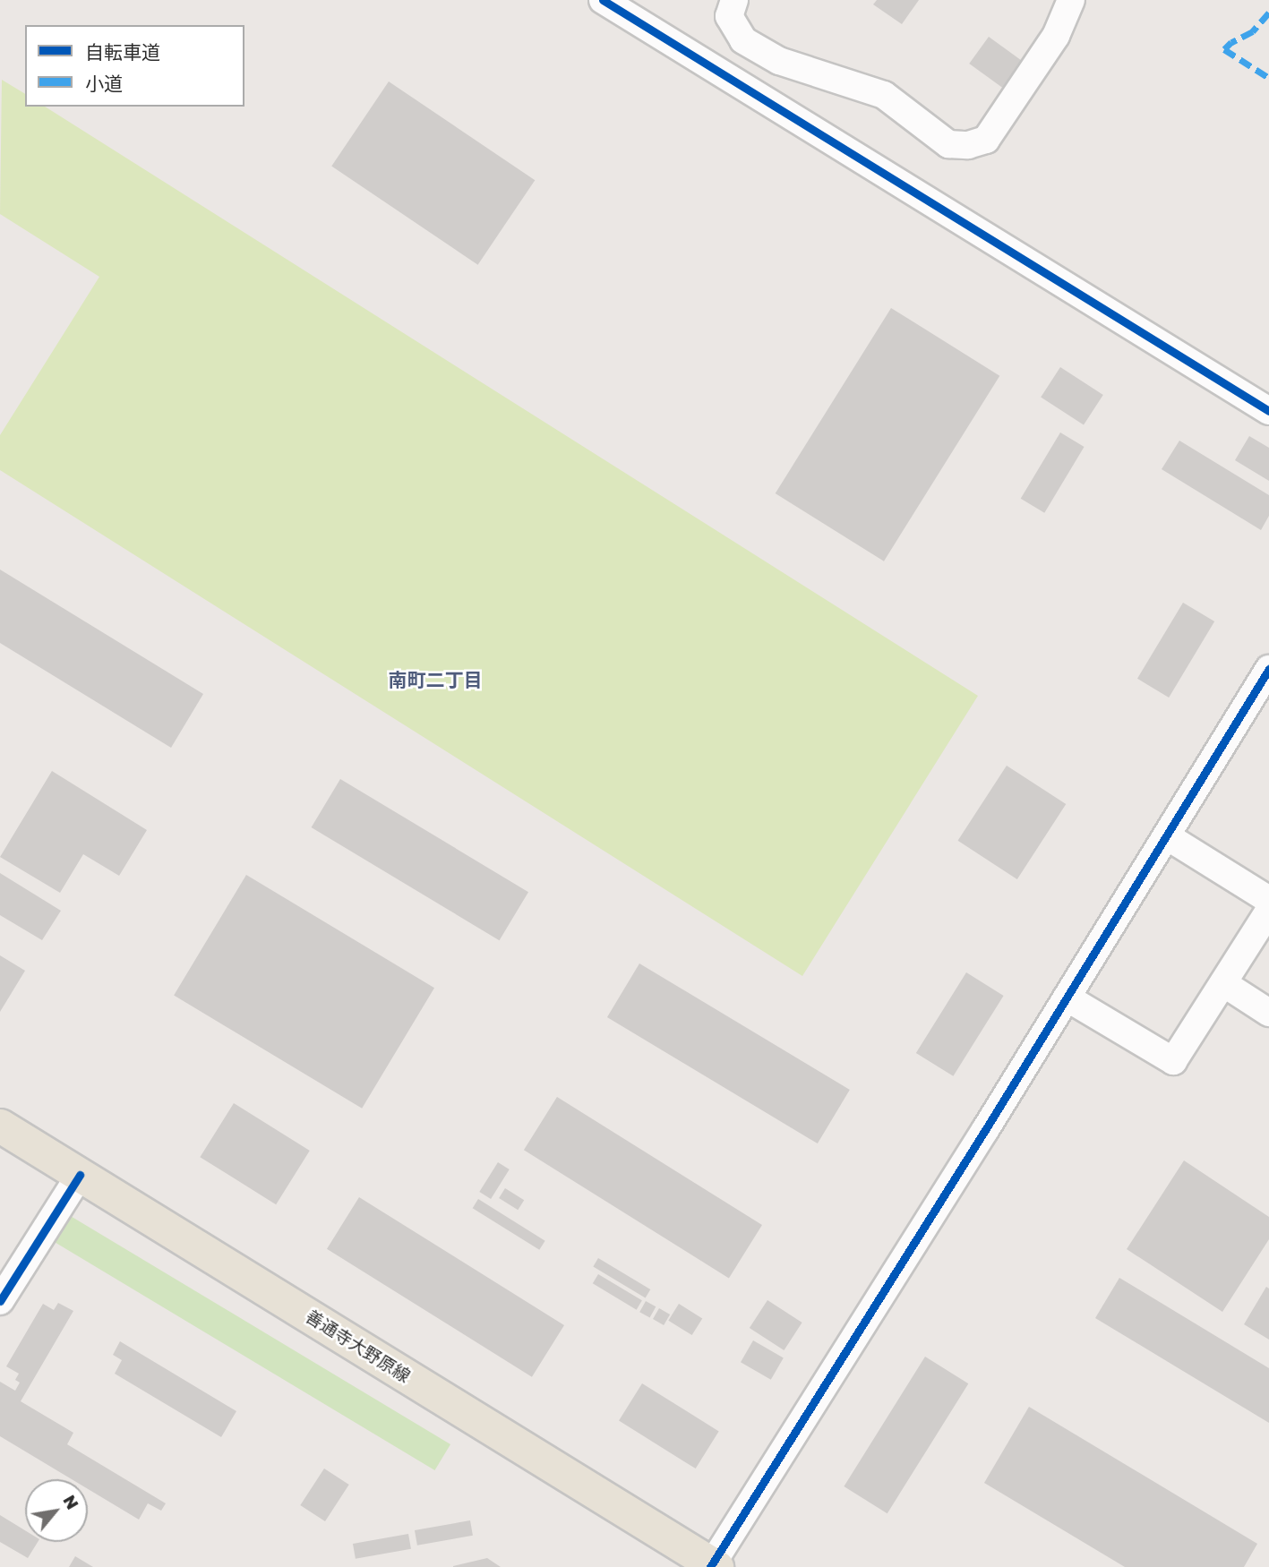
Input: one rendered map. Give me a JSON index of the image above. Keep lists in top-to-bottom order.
{
  "streets": {
    "main road": ["善通寺大野原線"]
  },
  "districts": ["南町二丁目"],
  "legend": ["自転車道", "小道"],
  "north": "top right"
}
